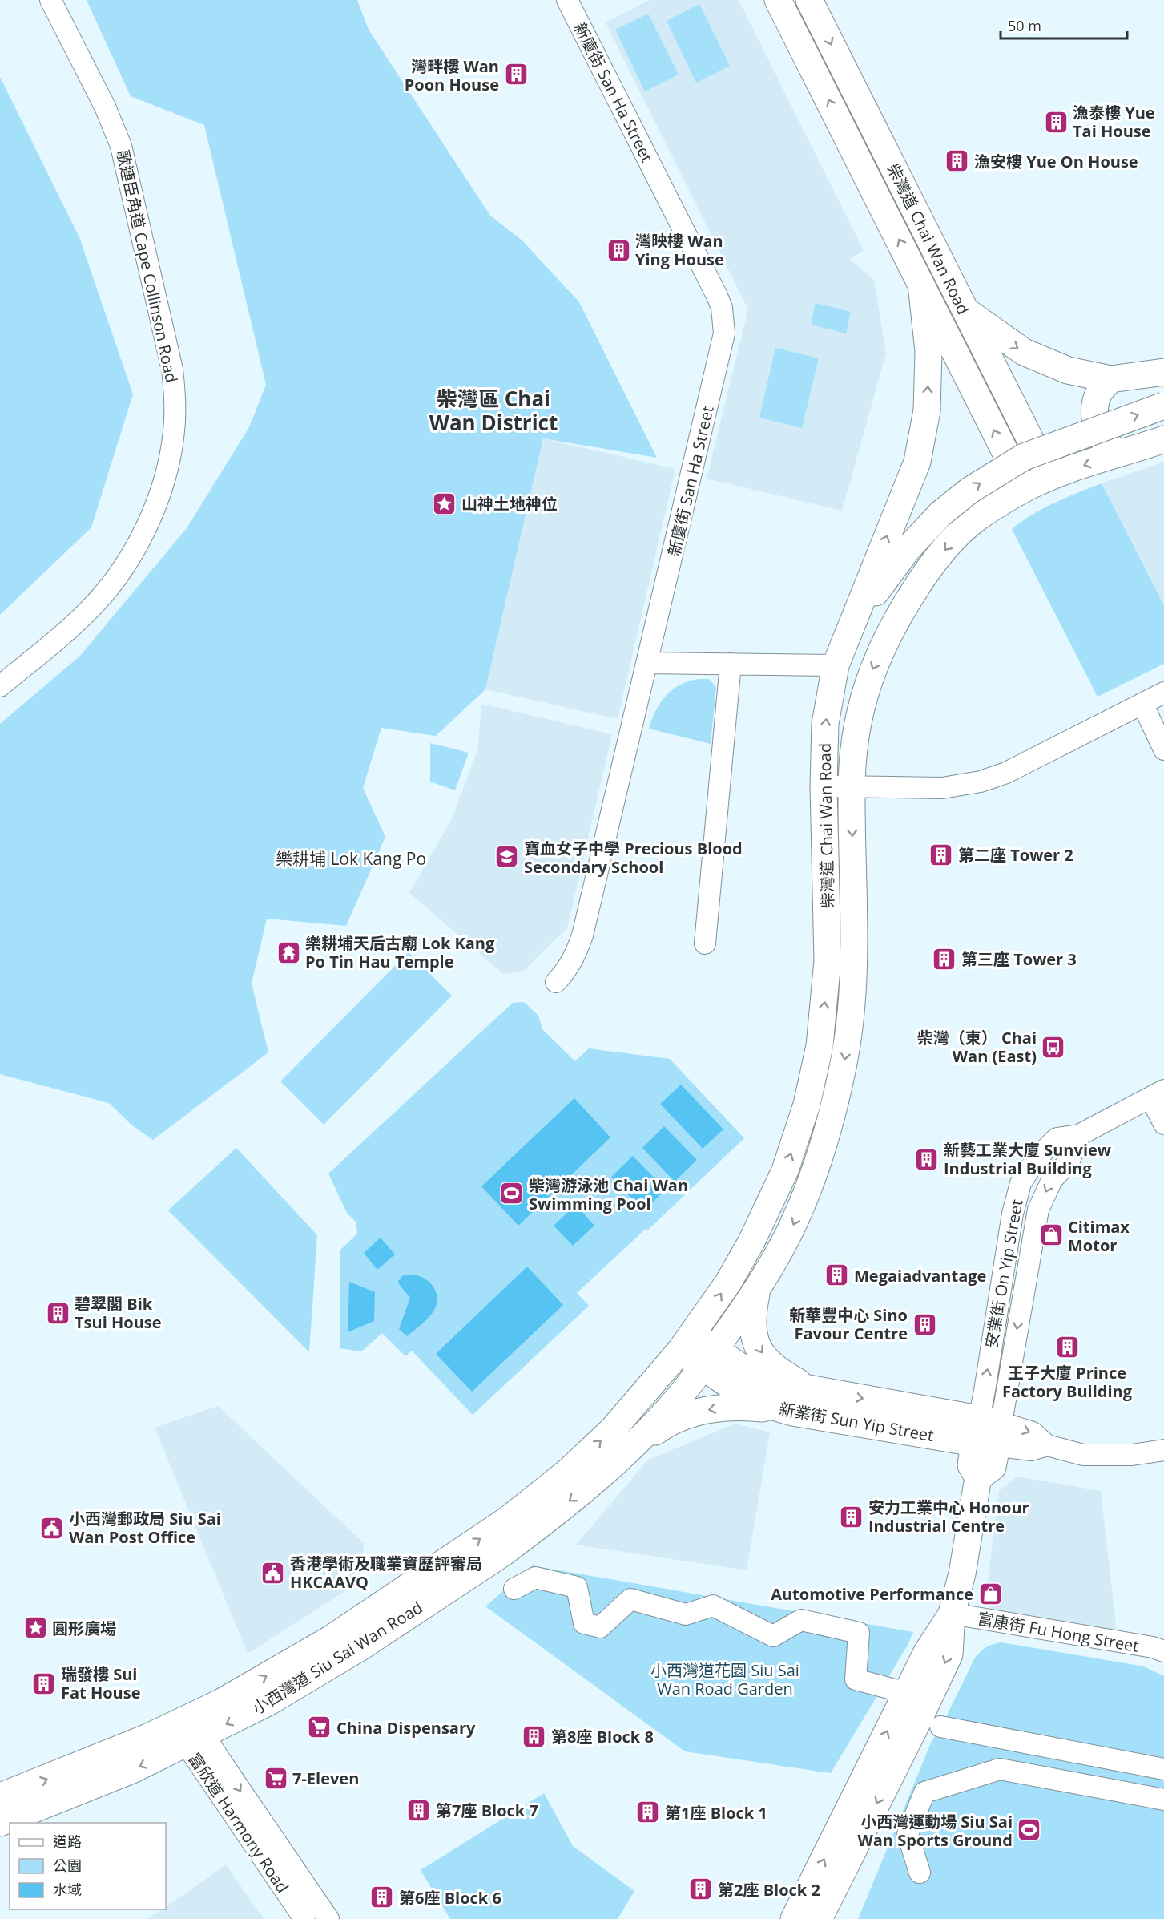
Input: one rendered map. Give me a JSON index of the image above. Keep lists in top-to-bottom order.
{
  "streets": {
    "main road": ["柴灣道 Chai Wan Road", "新業街 Sun Yip Street", "小西灣道 Siu Sai Wan Road"],
    "street": [
      "新廈街 San Ha Street",
      "歌連臣角道 Cape Collinson Road",
      "安業街 On Yip Street",
      "富康街 Fu Hong Street",
      "富欣道 Harmony Road"
    ]
  },
  "crossings": [
    ["柴灣道 Chai Wan Road", "新業街 Sun Yip Street"],
    ["柴灣道 Chai Wan Road", "小西灣道 Siu Sai Wan Road"],
    ["安業街 On Yip Street", "新業街 Sun Yip Street"],
    ["新業街 Sun Yip Street", "小西灣道 Siu Sai Wan Road"],
    ["小西灣道 Siu Sai Wan Road", "富欣道 Harmony Road"]
  ],
  "districts": ["柴灣區 Chai Wan District", "樂耕埔 Lok Kang Po"],
  "parks": ["小西灣道花園 Siu Sai Wan Road Garden"],
  "places": {
    "building": [
      "灣畔樓 Wan Poon House",
      "漁泰樓 Yue Tai House",
      "漁安樓 Yue On House",
      "灣映樓 Wan Ying House",
      "第二座 Tower 2",
      "第三座 Tower 3",
      "新藝工業大廈 Sunview Industrial Building",
      "Megaiadvantage",
      "碧翠閣 Bik Tsui House",
      "新華豐中心 Sino Favour Centre",
      "王子大廈 Prince Factory Building",
      "安力工業中心 Honour Industrial Centre",
      "瑞發樓 Sui Fat House",
      "第8座 Block 8",
      "第7座 Block 7",
      "第1座 Block 1",
      "第2座 Block 2",
      "第6座 Block 6"
    ],
    "place": ["山神土地神位", "圓形廣場"],
    "school or university": ["寶血女子中學 Precious Blood Secondary School"],
    "temple": ["樂耕埔天后古廟 Lok Kang Po Tin Hau Temple"],
    "bus stop": ["柴灣（東） Chai Wan (East)"],
    "sports": ["柴灣游泳池 Chai Wan Swimming Pool", "小西灣運動場 Siu Sai Wan Sports Ground"],
    "shop": ["Citimax Motor", "Automotive Performance"],
    "public building": ["小西灣郵政局 Siu Sai Wan Post Office", "香港學術及職業資歷評審局 HKCAAVQ"],
    "supermarket": ["China Dispensary", "7-Eleven"]
  },
  "legend": ["道路", "公園", "水域"],
  "scale_bar": "50 m"
}
